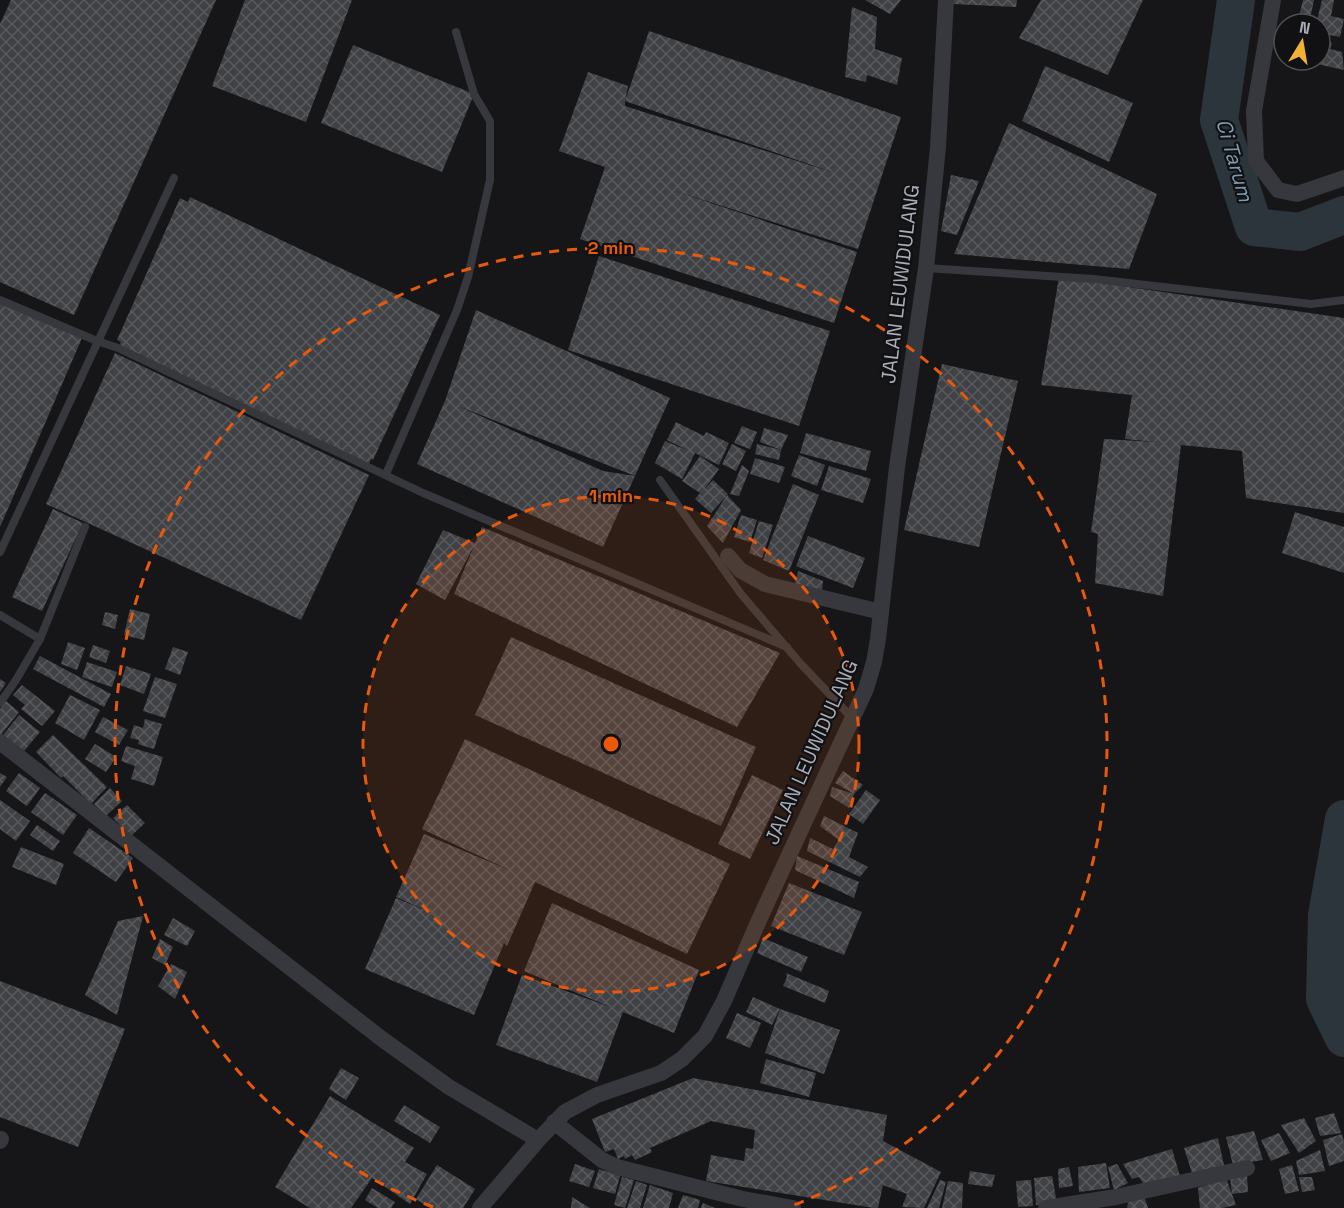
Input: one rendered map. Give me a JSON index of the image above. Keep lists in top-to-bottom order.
{
  "streets": {
    "street": ["JALAN LEUWIDULANG"]
  },
  "water": ["Ci Tarum"],
  "north": "top",
  "rings": ["2 min", "1 min"]
}
